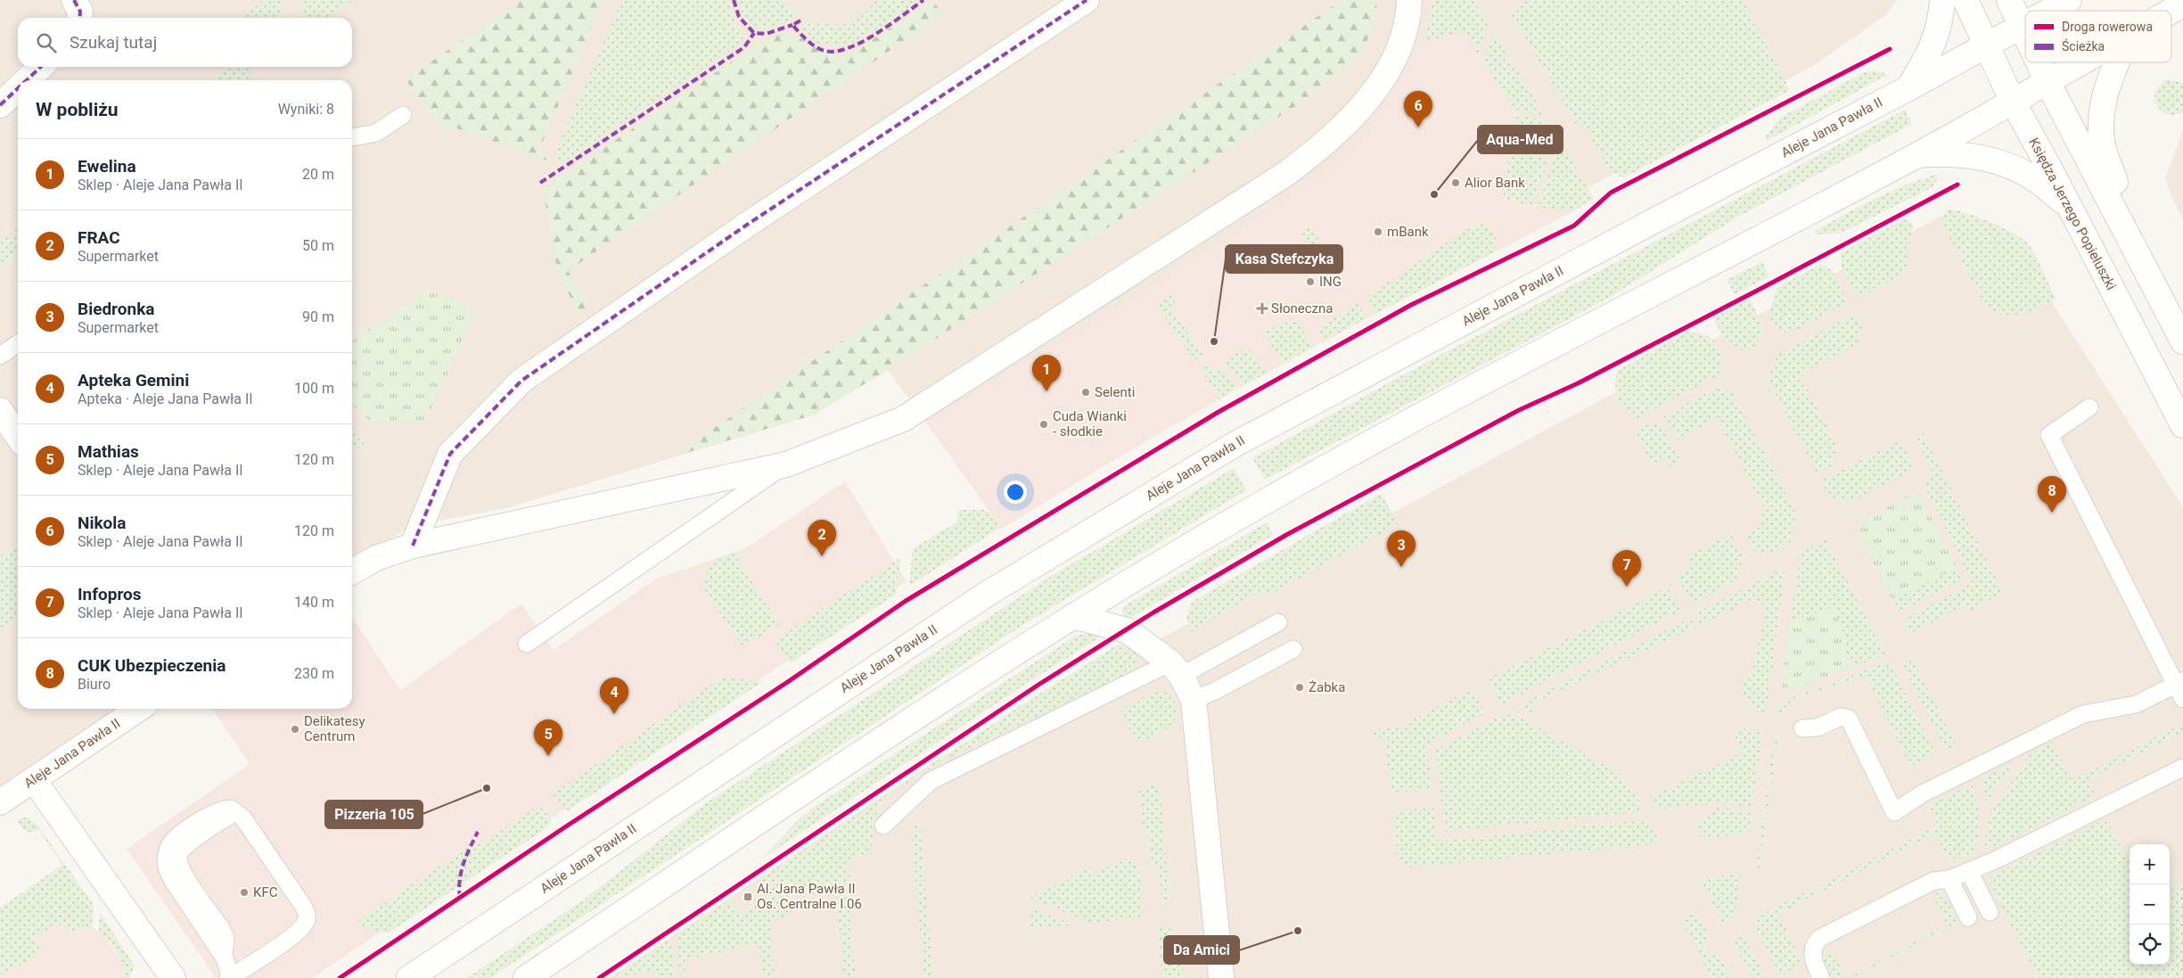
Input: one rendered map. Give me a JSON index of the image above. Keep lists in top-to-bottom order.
{
  "streets": {
    "street": ["Aleje Jana Pawła II", "Księdza Jerzego Popiełuszki"]
  },
  "crossings": [
    ["Aleje Jana Pawła II", "Księdza Jerzego Popiełuszki"]
  ],
  "places": {
    "other": [
      "Alior Bank",
      "Aqua-Med",
      "mBank",
      "ING",
      "Kasa Stefczyka",
      "Selenti",
      "Cuda Wianki - słodkie",
      "Żabka",
      "Delikatesy Centrum",
      "Pizzeria 105",
      "KFC",
      "Da Amici"
    ],
    "health": ["Słoneczna"],
    "transit": ["Al. Jana Pawła II Os. Centralne I 06"]
  },
  "legend": ["Droga rowerowa", "Ścieżka"],
  "page": {
    "search": "Szukaj tutaj",
    "heading": ["W pobliżu", "Wyniki: 8"],
    "pins": [
      "6",
      "1",
      "8",
      "2",
      "3",
      "7",
      "4",
      "5"
    ],
    "list": [
      {
        "mark": "1",
        "name": "Ewelina",
        "note": "Sklep · Aleje Jana Pawła II",
        "value": "20 m"
      },
      {
        "mark": "2",
        "name": "FRAC",
        "note": "Supermarket",
        "value": "50 m"
      },
      {
        "mark": "3",
        "name": "Biedronka",
        "note": "Supermarket",
        "value": "90 m"
      },
      {
        "mark": "4",
        "name": "Apteka Gemini",
        "note": "Apteka · Aleje Jana Pawła II",
        "value": "100 m"
      },
      {
        "mark": "5",
        "name": "Mathias",
        "note": "Sklep · Aleje Jana Pawła II",
        "value": "120 m"
      },
      {
        "mark": "6",
        "name": "Nikola",
        "note": "Sklep · Aleje Jana Pawła II",
        "value": "120 m"
      },
      {
        "mark": "7",
        "name": "Infopros",
        "note": "Sklep · Aleje Jana Pawła II",
        "value": "140 m"
      },
      {
        "mark": "8",
        "name": "CUK Ubezpieczenia",
        "note": "Biuro",
        "value": "230 m"
      }
    ],
    "map_buttons": ["+", "−"]
  }
}
